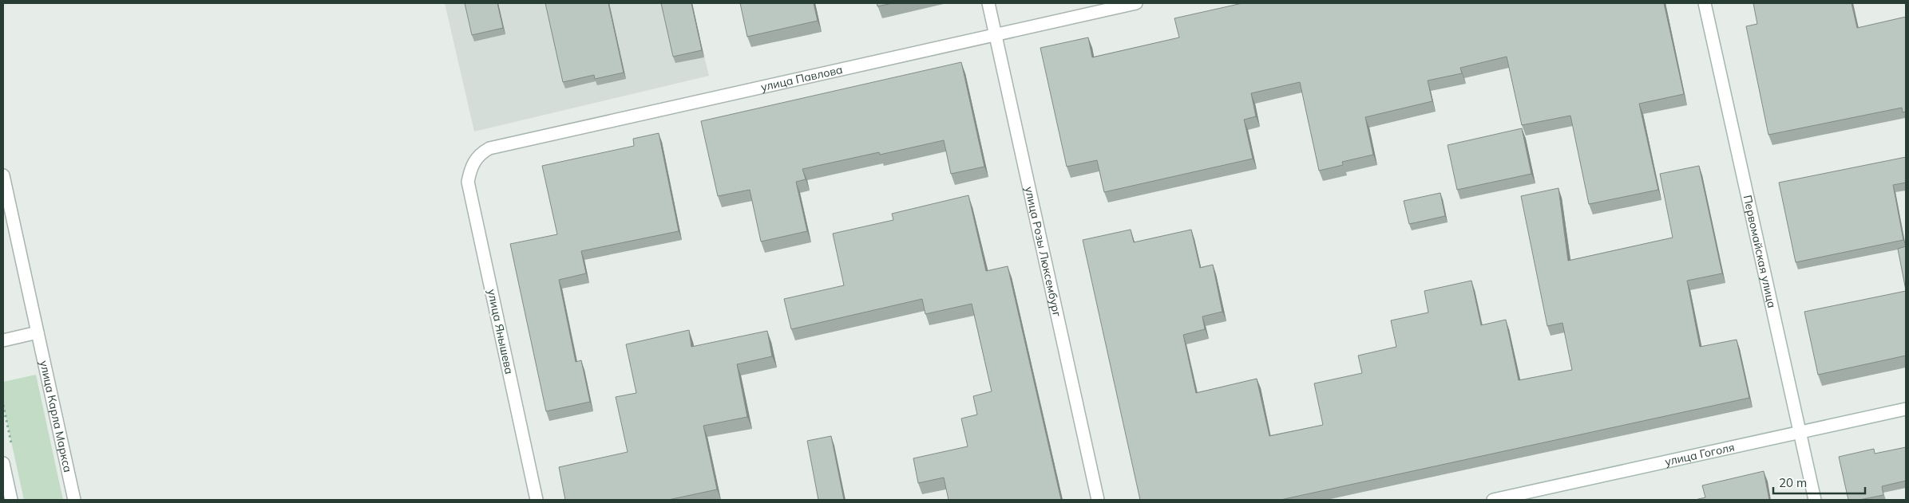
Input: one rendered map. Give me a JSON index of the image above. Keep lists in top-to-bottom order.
{
  "streets": {
    "street": [
      "улица Павлова",
      "улица Розы Люксембург",
      "Первомайская улица",
      "улица Янышева",
      "улица Карла Маркса",
      "улица Гоголя"
    ]
  },
  "crossings": [
    ["улица Павлова", "улица Розы Люксембург"],
    ["улица Павлова", "улица Янышева"],
    ["Первомайская улица", "улица Гоголя"]
  ],
  "scale_bar": "20 m"
}
